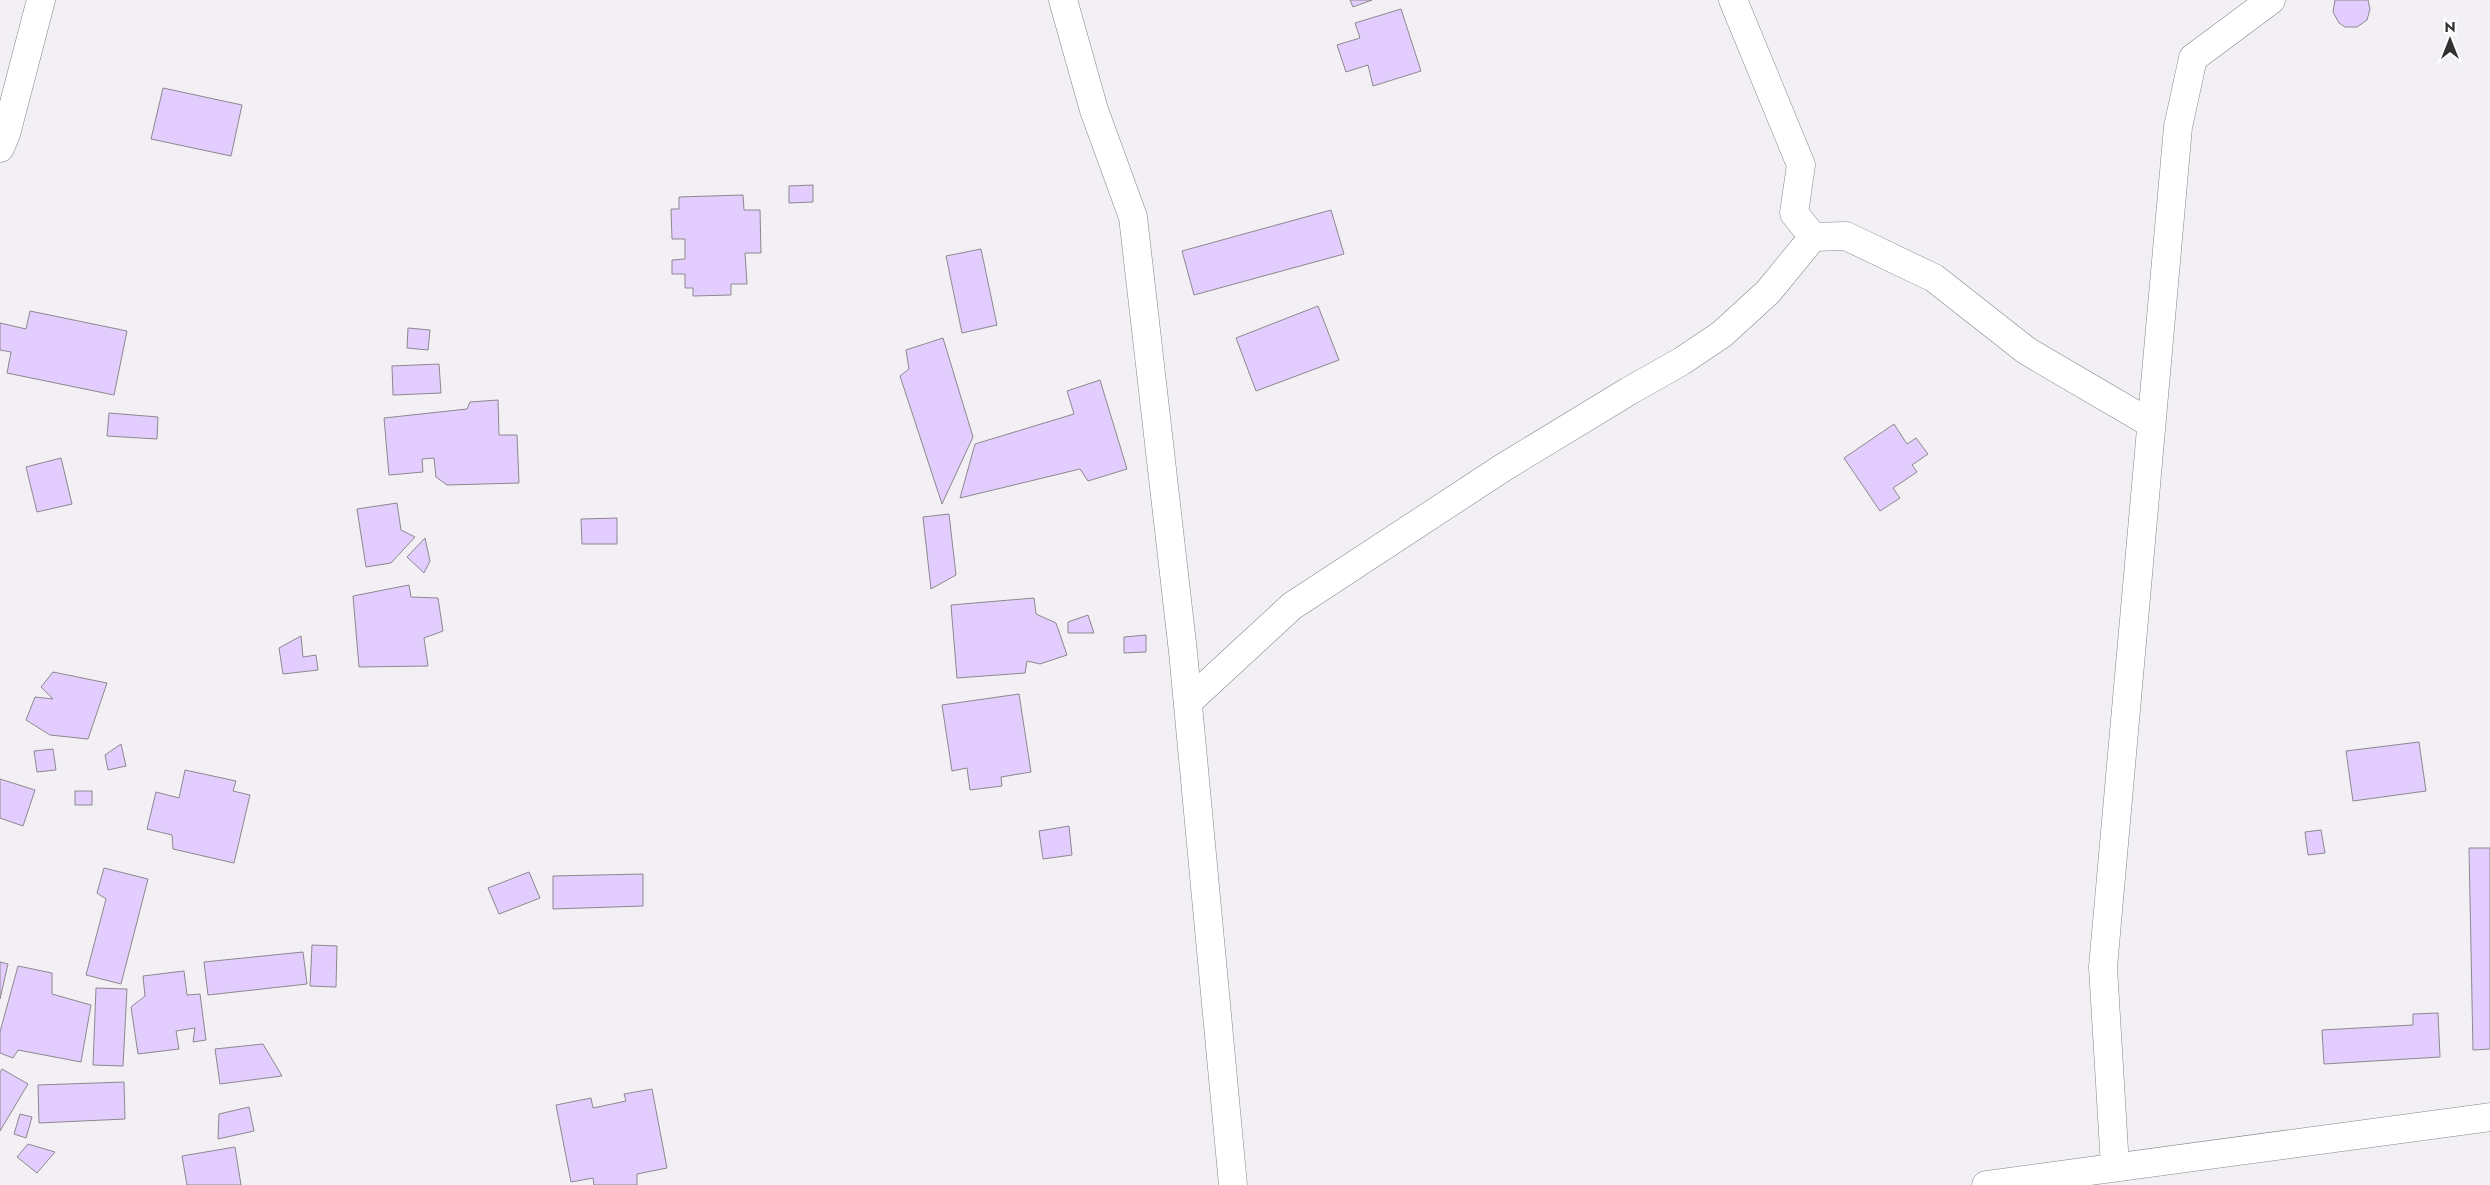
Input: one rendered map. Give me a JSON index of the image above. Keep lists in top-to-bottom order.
{
  "north": "top"
}
